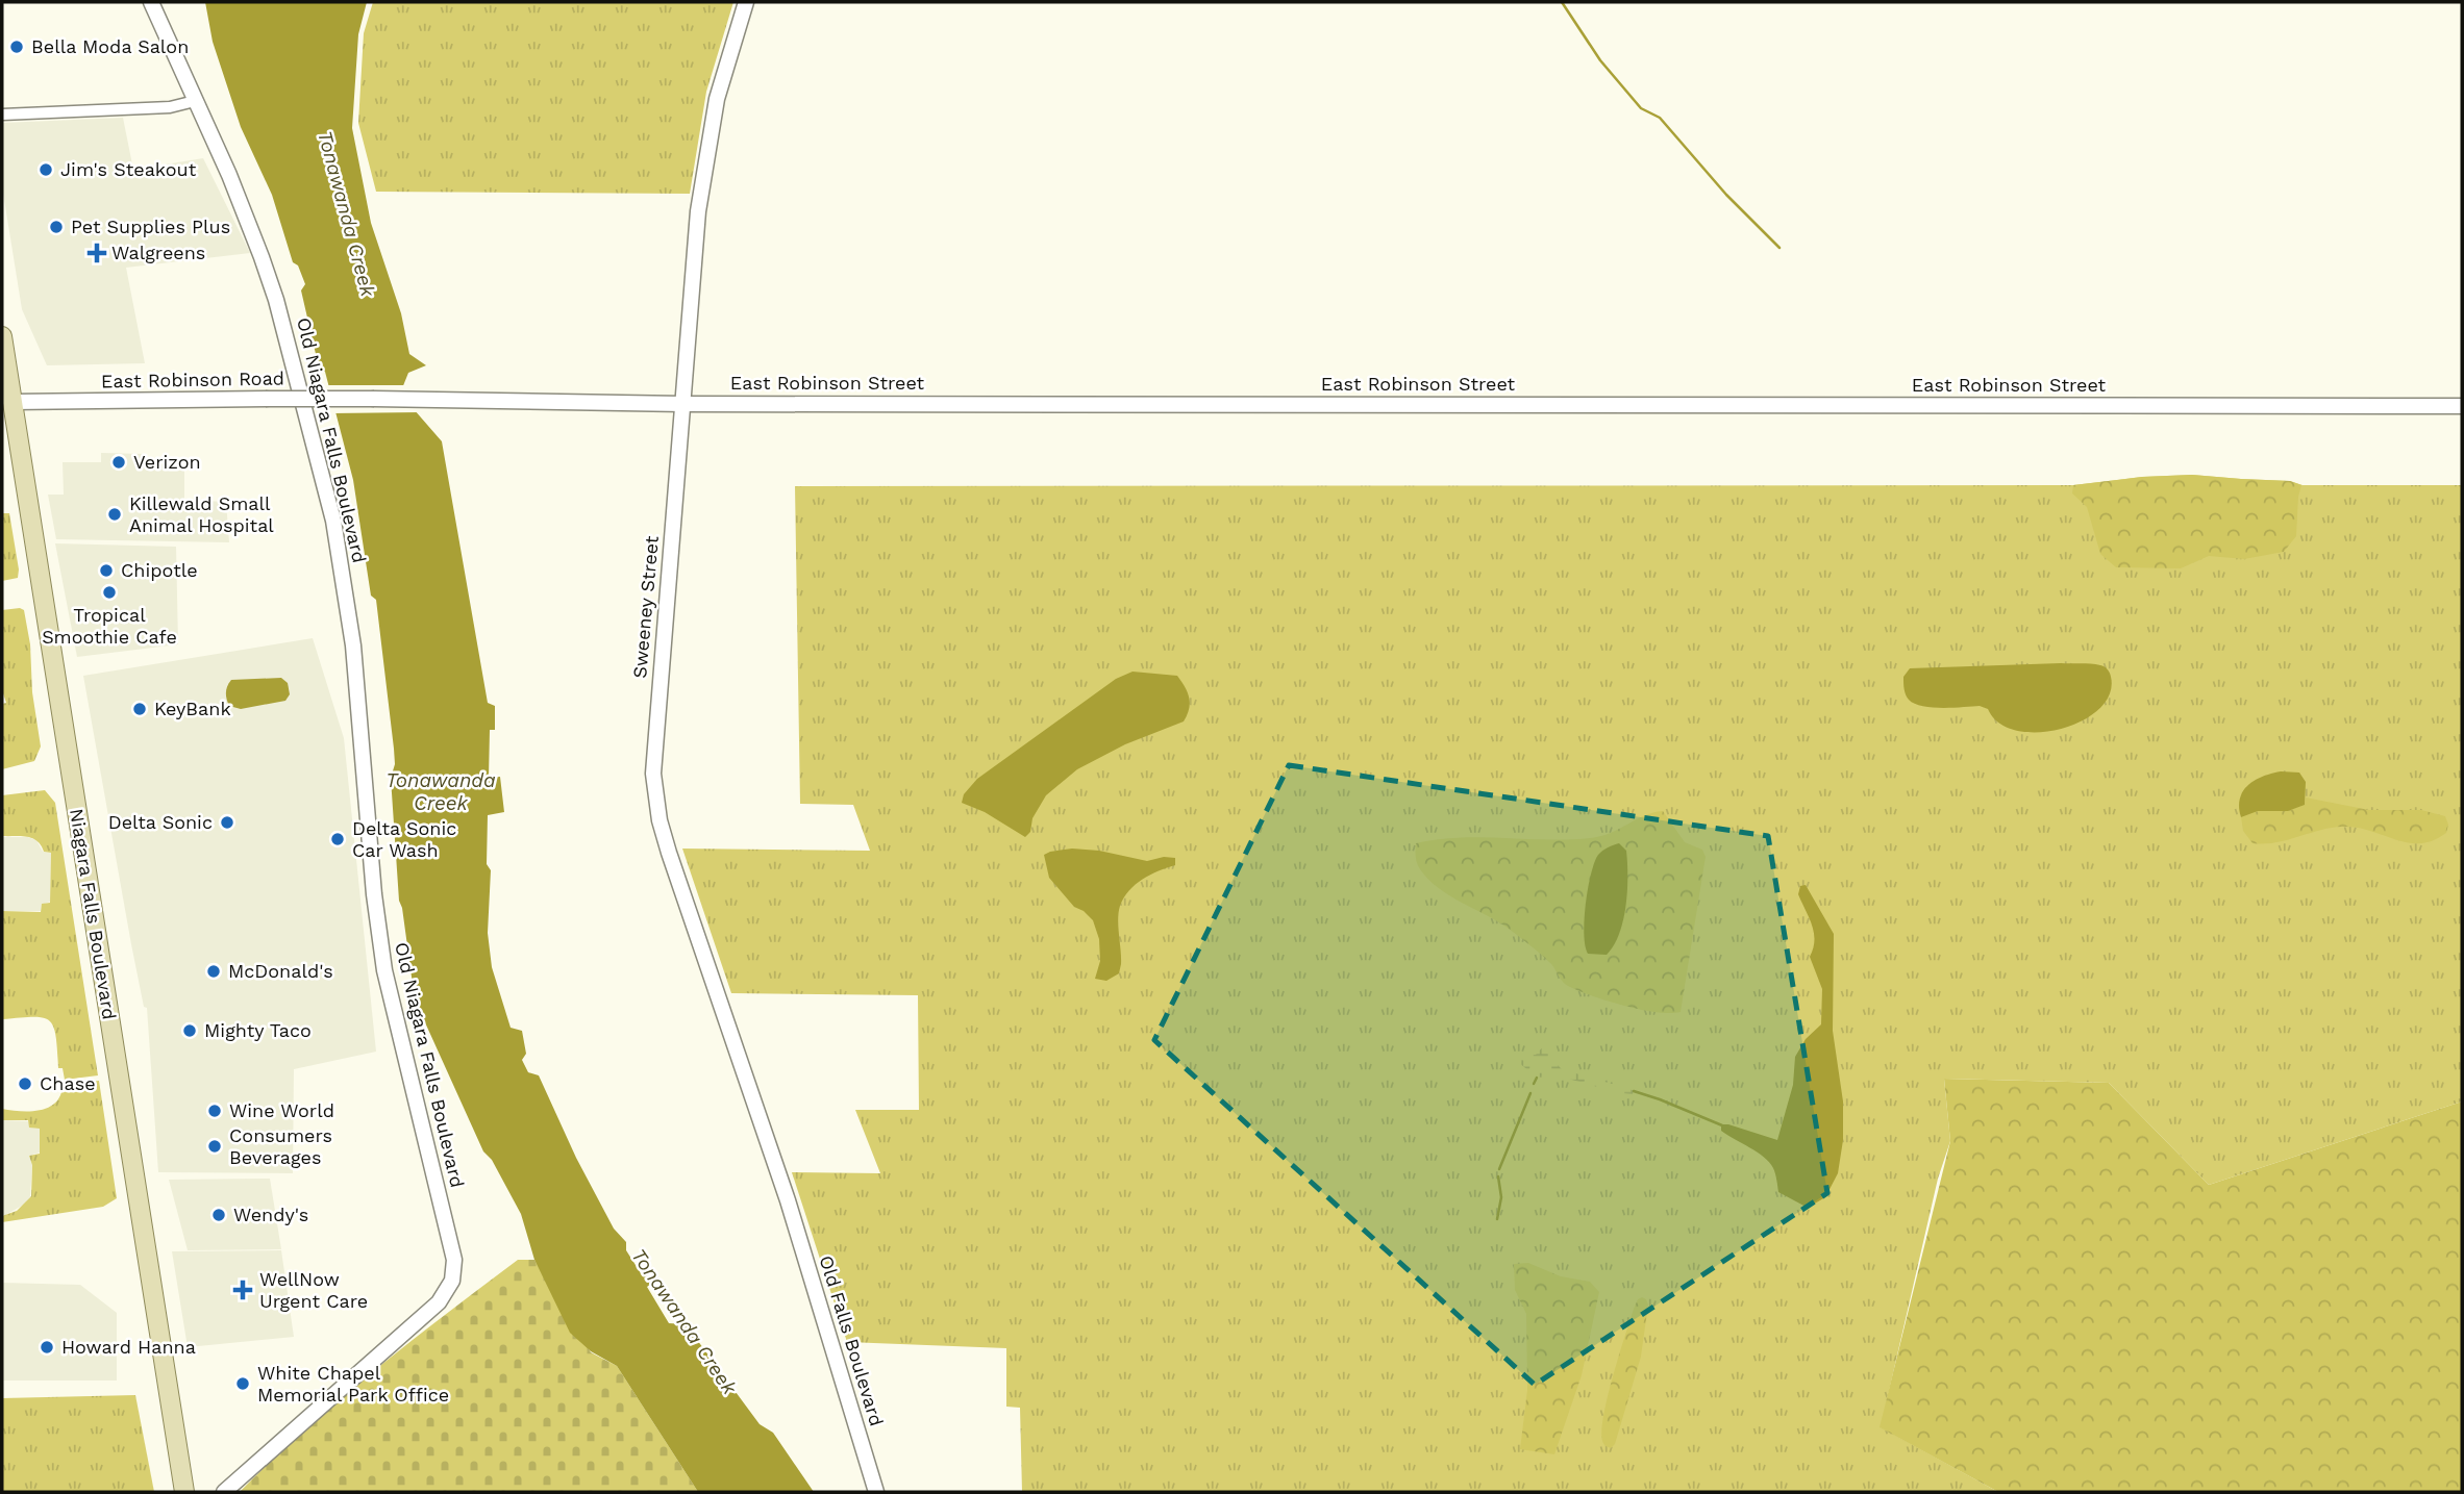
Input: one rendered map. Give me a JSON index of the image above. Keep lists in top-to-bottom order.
{
  "streets": {
    "main road": ["Niagara Falls Boulevard"],
    "street": [
      "East Robinson Road",
      "East Robinson Street",
      "Old Niagara Falls Boulevard",
      "Sweeney Street",
      "Old Falls Boulevard"
    ]
  },
  "crossings": [
    ["East Robinson Road", "East Robinson Street"],
    ["East Robinson Road", "Niagara Falls Boulevard"],
    ["East Robinson Street", "Sweeney Street"],
    ["Sweeney Street", "Old Falls Boulevard"]
  ],
  "water": ["Tonawanda Creek"],
  "places": {
    "other": [
      "Bella Moda Salon",
      "Jim's Steakout",
      "Pet Supplies Plus",
      "Verizon",
      "Killewald Small Animal Hospital",
      "Chipotle",
      "Tropical Smoothie Cafe",
      "KeyBank",
      "Delta Sonic",
      "Delta Sonic Car Wash",
      "McDonald's",
      "Mighty Taco",
      "Chase",
      "Wine World",
      "Consumers Beverages",
      "Wendy's",
      "Howard Hanna",
      "White Chapel Memorial Park Office"
    ],
    "health": ["Walgreens", "WellNow Urgent Care"]
  }
}
